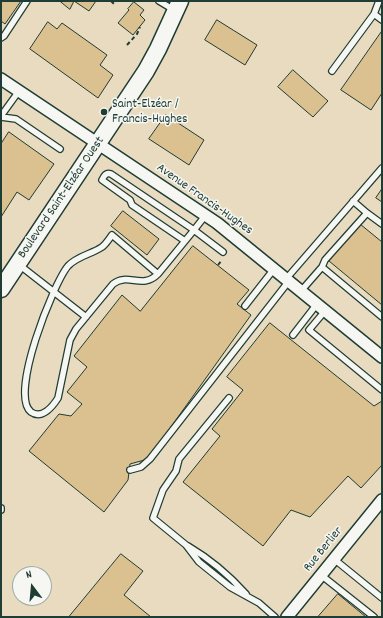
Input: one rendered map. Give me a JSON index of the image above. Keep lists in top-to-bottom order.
{
  "streets": {
    "street": ["Boulevard Saint-Elzéar Ouest", "Avenue Francis-Hughes", "Rue Berlier"]
  },
  "crossings": [
    ["Boulevard Saint-Elzéar Ouest", "Avenue Francis-Hughes"]
  ],
  "places": ["Saint-Elzéar / Francis-Hughes"],
  "north": "top"
}
